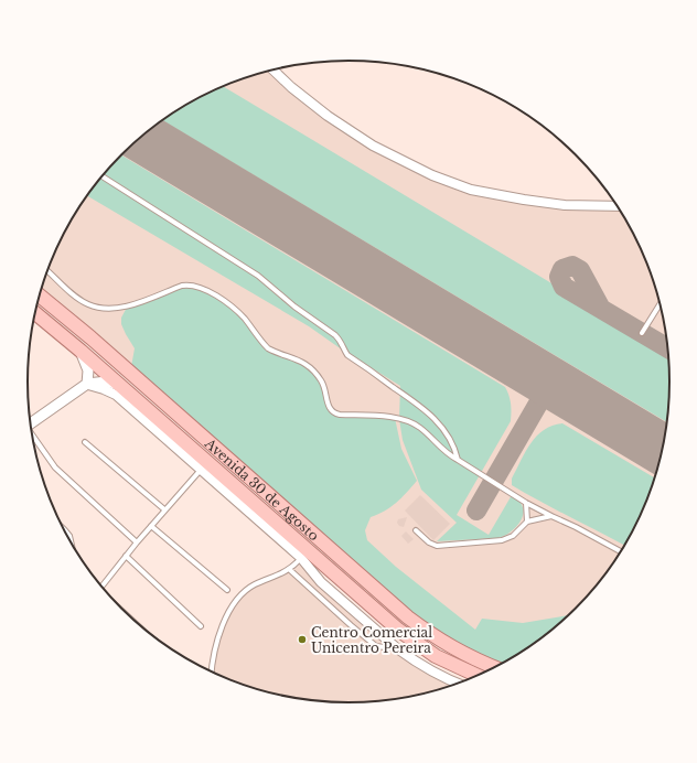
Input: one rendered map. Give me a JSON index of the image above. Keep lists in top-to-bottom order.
{
  "streets": {
    "main road": ["Avenida 30 de Agosto"]
  },
  "places": ["Centro Comercial Unicentro Pereira"]
}
